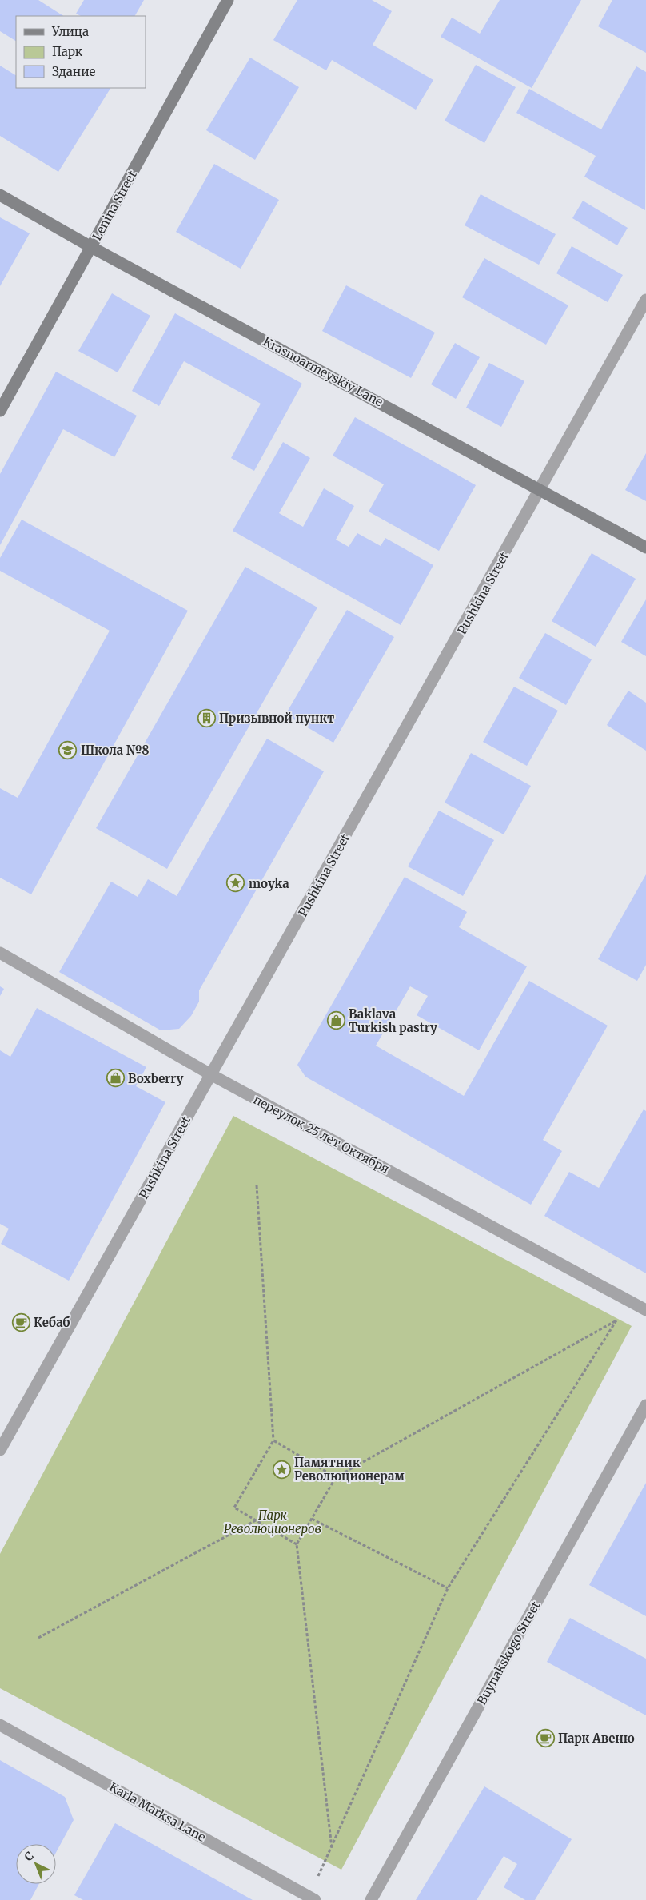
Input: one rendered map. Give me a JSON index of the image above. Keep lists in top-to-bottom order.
{
  "streets": {
    "street": [
      "Lenina Street",
      "Krasnoarmeyskiy Lane",
      "Pushkina Street",
      "переулок 25 лет Октября",
      "Buynakskogo Street",
      "Karla Marksa Lane"
    ]
  },
  "crossings": [
    ["Lenina Street", "Krasnoarmeyskiy Lane"],
    ["Krasnoarmeyskiy Lane", "Pushkina Street"],
    ["Pushkina Street", "переулок 25 лет Октября"]
  ],
  "parks": ["Парк Революционеров"],
  "places": {
    "building": ["Призывной пункт"],
    "school or university": ["Школа №8"],
    "place": ["moyka", "Памятник Революционерам"],
    "shop": ["Baklava Turkish pastry", "Boxberry"],
    "cafe": ["Кебаб", "Парк Авеню"]
  },
  "legend": ["Улица", "Парк", "Здание"],
  "north": "top left"
}
